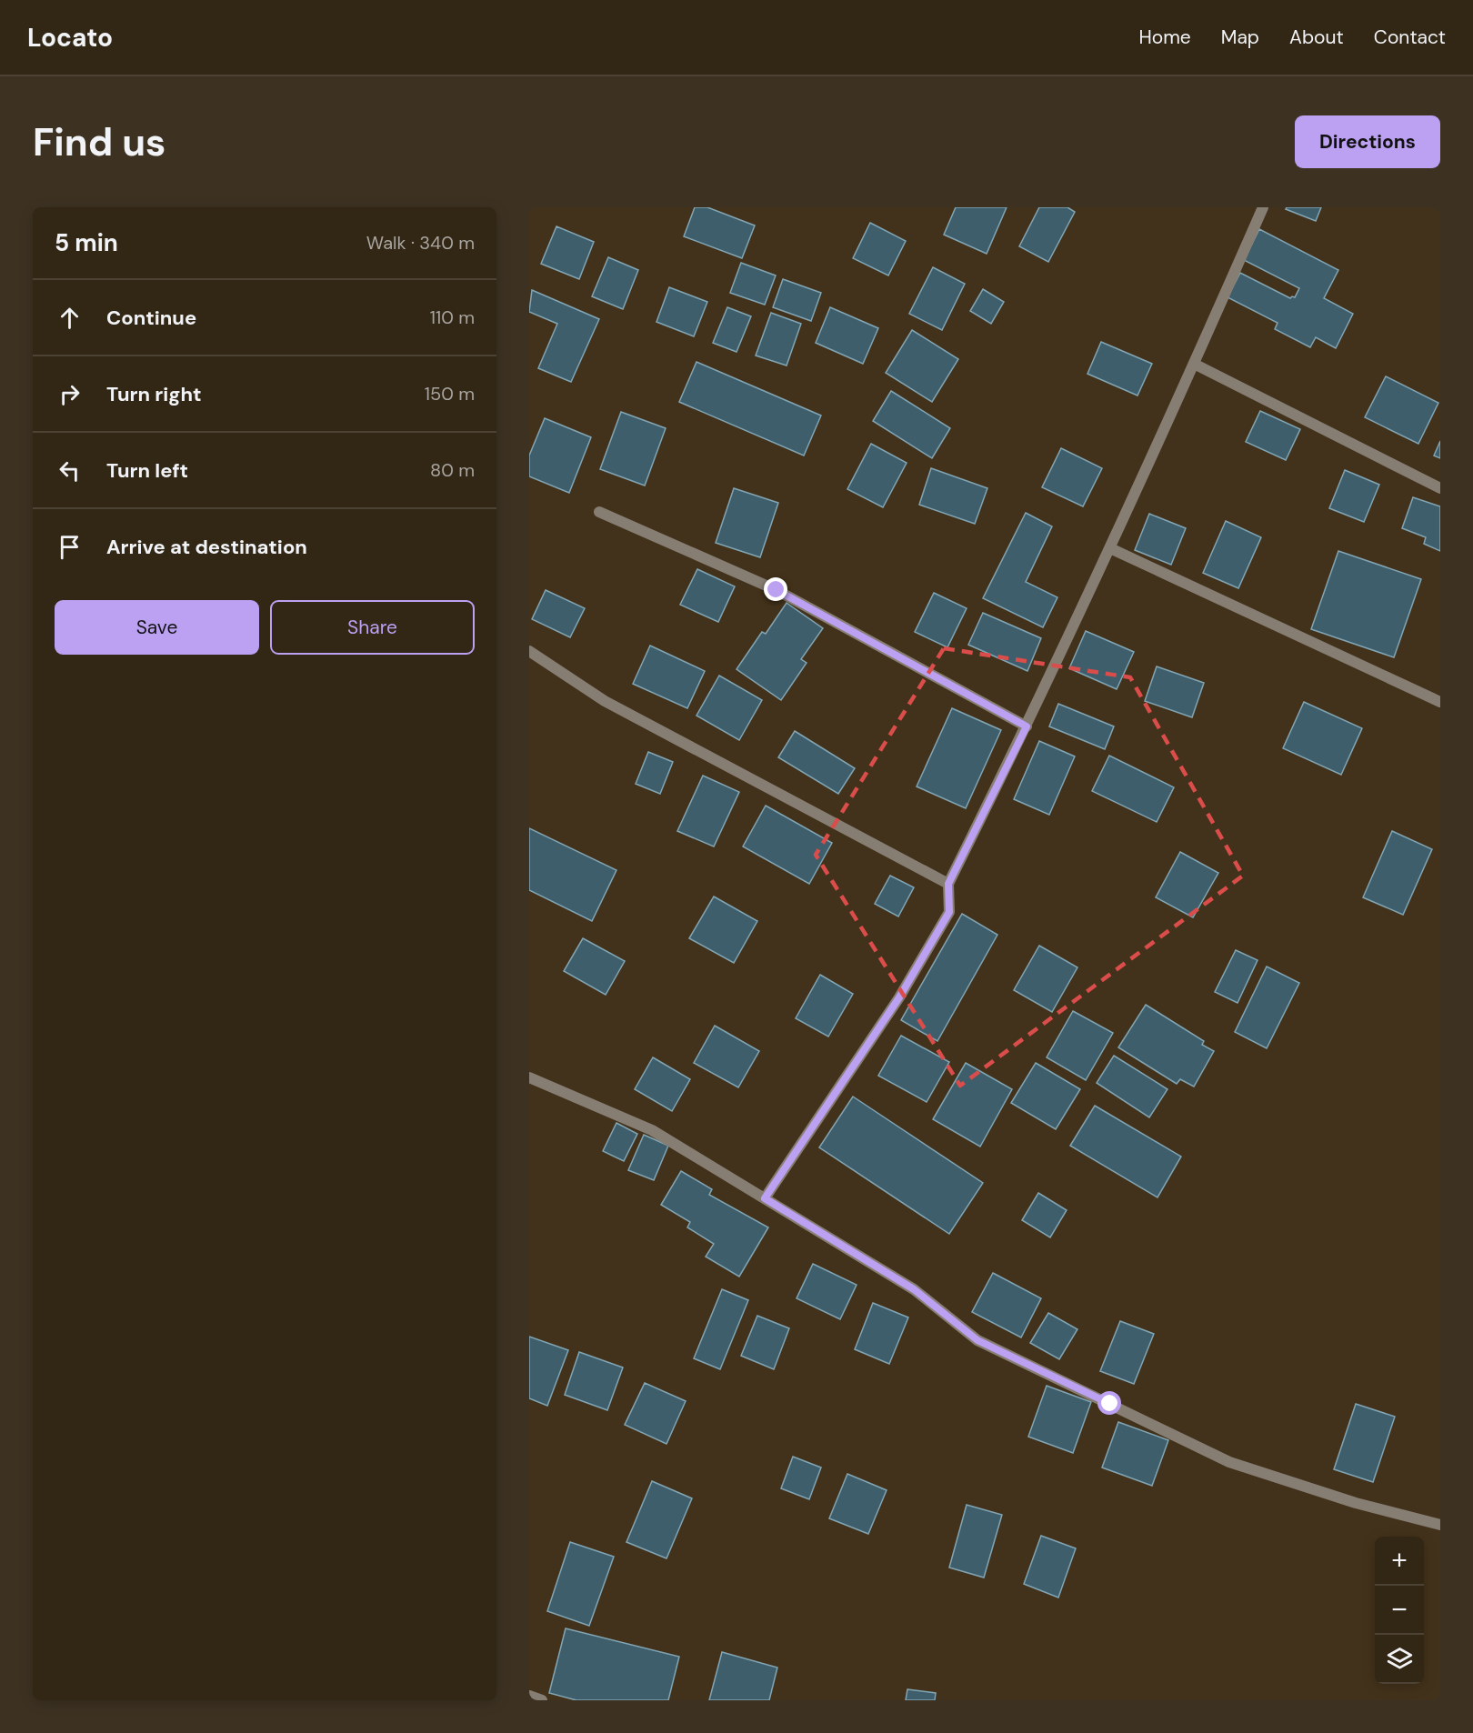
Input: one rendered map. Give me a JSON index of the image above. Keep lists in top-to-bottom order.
{
  "page": {
    "header": "Locato",
    "nav": [
      "Home",
      "Map",
      "About",
      "Contact"
    ],
    "buttons": [
      "Directions",
      ["Save", "Share"]
    ],
    "title": "Find us",
    "heading": ["5 min", "Walk · 340 m"],
    "list": [
      ["Continue", "110 m"],
      ["Turn right", "150 m"],
      ["Turn left", "80 m"],
      "Arrive at destination"
    ],
    "map_buttons": ["+", "−"]
  }
}
